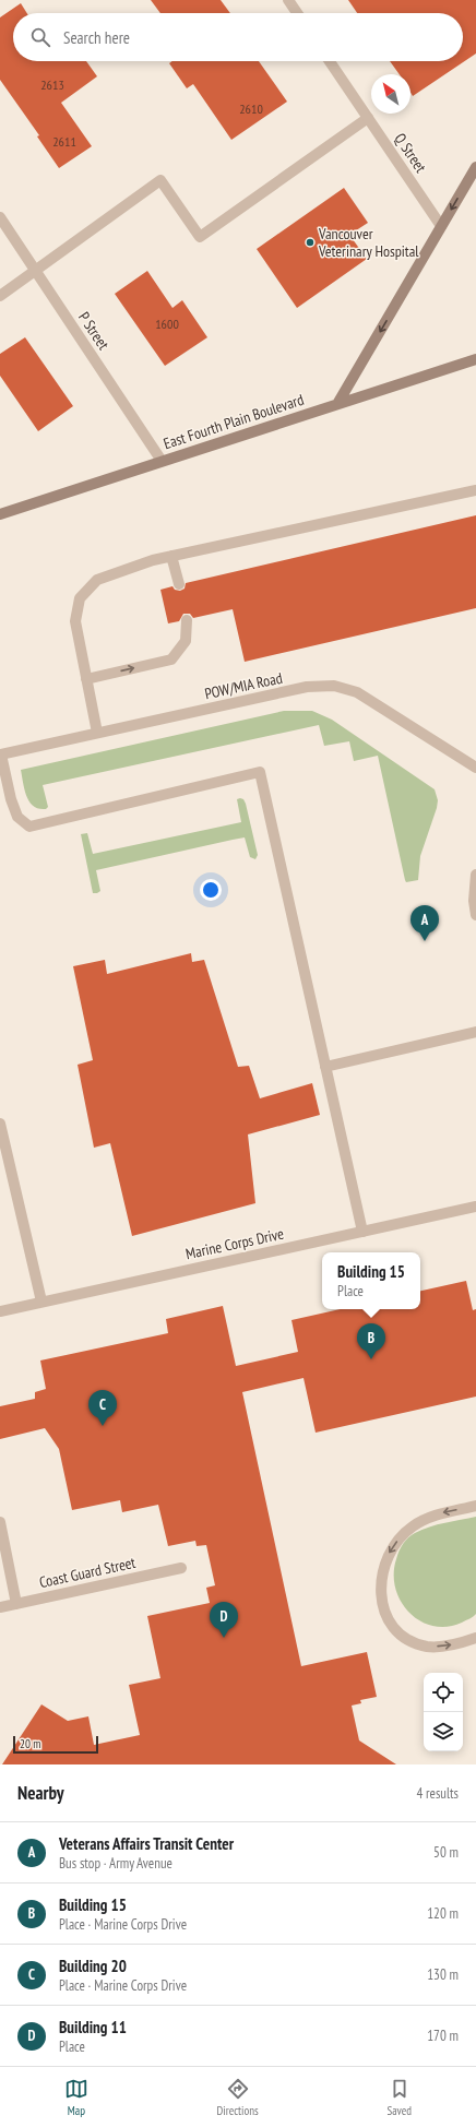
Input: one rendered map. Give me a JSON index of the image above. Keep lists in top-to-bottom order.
{
  "streets": {
    "main road": ["East Fourth Plain Boulevard"],
    "street": [
      "Q Street",
      "P Street",
      "POW/MIA Road",
      "Marine Corps Drive",
      "Coast Guard Street"
    ]
  },
  "crossings": [
    ["P Street", "East Fourth Plain Boulevard"]
  ],
  "places": ["Vancouver Veterinary Hospital"],
  "house_numbers": [
    "2613",
    "2610",
    "2611",
    "1600"
  ],
  "scale_bar": "20 m",
  "north": "top left",
  "page": {
    "search": "Search here",
    "pins": [
      "A",
      "B",
      "C",
      "D"
    ],
    "popup": ["Building 15", "Place"],
    "scale": "20 m",
    "heading": ["Nearby", "4 results"],
    "list": [
      {
        "mark": "A",
        "name": "Veterans Affairs Transit Center",
        "note": "Bus stop · Army Avenue",
        "value": "50 m"
      },
      {
        "mark": "B",
        "name": "Building 15",
        "note": "Place · Marine Corps Drive",
        "value": "120 m"
      },
      {
        "mark": "C",
        "name": "Building 20",
        "note": "Place · Marine Corps Drive",
        "value": "130 m"
      },
      {
        "mark": "D",
        "name": "Building 11",
        "note": "Place",
        "value": "170 m"
      }
    ],
    "nav": ["Map", "Directions", "Saved"]
  }
}
